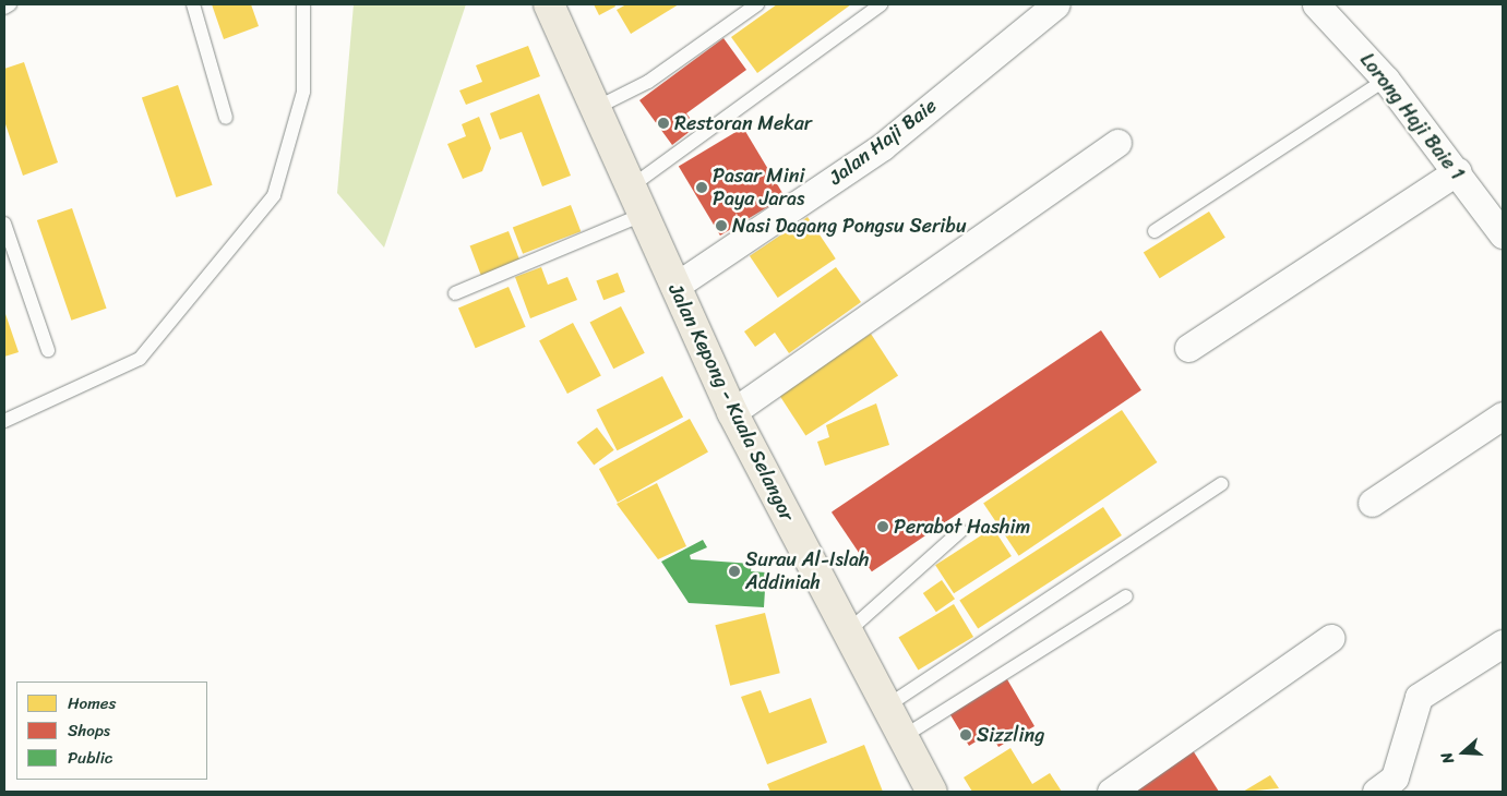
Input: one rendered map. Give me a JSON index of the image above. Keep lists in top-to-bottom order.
{
  "streets": {
    "highway": ["Jalan Kepong - Kuala Selangor"],
    "street": ["Lorong Haji Baie 1", "Jalan Haji Baie"]
  },
  "crossings": [
    ["Jalan Haji Baie", "Jalan Kepong - Kuala Selangor"]
  ],
  "places": [
    "Restoran Mekar",
    "Pasar Mini Paya Jaras",
    "Nasi Dagang Pongsu Seribu",
    "Perabot Hashim",
    "Surau Al-Islah Addiniah",
    "Sizzling"
  ],
  "legend": ["Homes", "Shops", "Public"],
  "north": "left"
}
